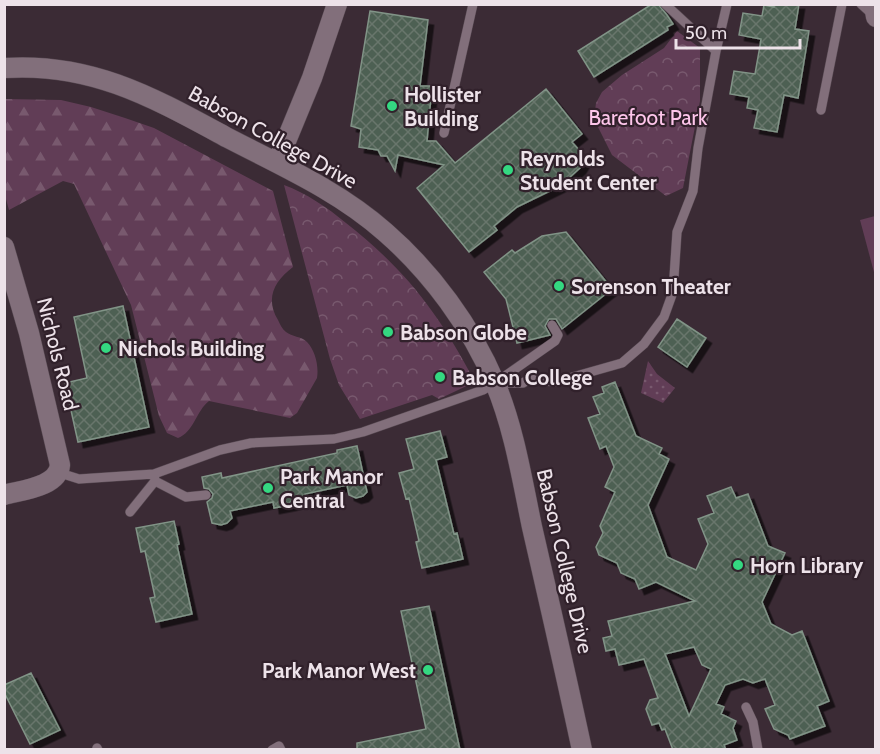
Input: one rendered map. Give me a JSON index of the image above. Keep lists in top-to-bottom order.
{
  "streets": {
    "street": ["Babson College Drive", "Nichols Road"]
  },
  "parks": ["Barefoot Park"],
  "places": [
    "Hollister Building",
    "Reynolds Student Center",
    "Sorenson Theater",
    "Babson Globe",
    "Nichols Building",
    "Babson College",
    "Park Manor Central",
    "Horn Library",
    "Park Manor West"
  ],
  "scale_bar": "50 m"
}
